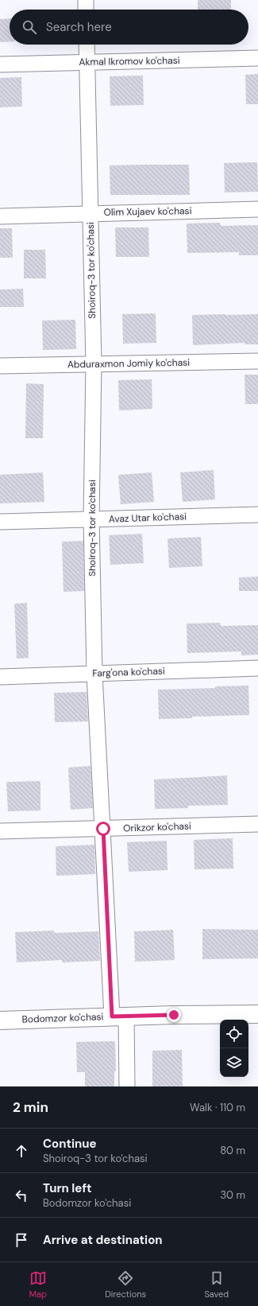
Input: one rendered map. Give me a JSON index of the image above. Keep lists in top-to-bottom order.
{
  "streets": {
    "street": [
      "Akmal Ikromov ko'chasi",
      "Olim Xujaev ko'chasi",
      "Shoiroq-3 tor ko'chasi",
      "Abduraxmon Jomiy ko'chasi",
      "Avaz Utar ko'chasi",
      "Farg'ona ko'chasi",
      "Orikzor ko'chasi",
      "Bodomzor ko'chasi"
    ]
  },
  "crossings": [
    ["Akmal Ikromov ko'chasi", "Shoiroq-3 tor ko'chasi"],
    ["Olim Xujaev ko'chasi", "Shoiroq-3 tor ko'chasi"],
    ["Shoiroq-3 tor ko'chasi", "Abduraxmon Jomiy ko'chasi"],
    ["Shoiroq-3 tor ko'chasi", "Avaz Utar ko'chasi"],
    ["Shoiroq-3 tor ko'chasi", "Farg'ona ko'chasi"],
    ["Shoiroq-3 tor ko'chasi", "Orikzor ko'chasi"],
    ["Shoiroq-3 tor ko'chasi", "Bodomzor ko'chasi"]
  ],
  "page": {
    "search": "Search here",
    "heading": ["2 min", "Walk · 110 m"],
    "list": [
      ["Continue", "Shoiroq-3 tor ko'chasi", "80 m"],
      ["Turn left", "Bodomzor ko'chasi", "30 m"],
      "Arrive at destination"
    ],
    "nav": ["Map", "Directions", "Saved"]
  }
}
